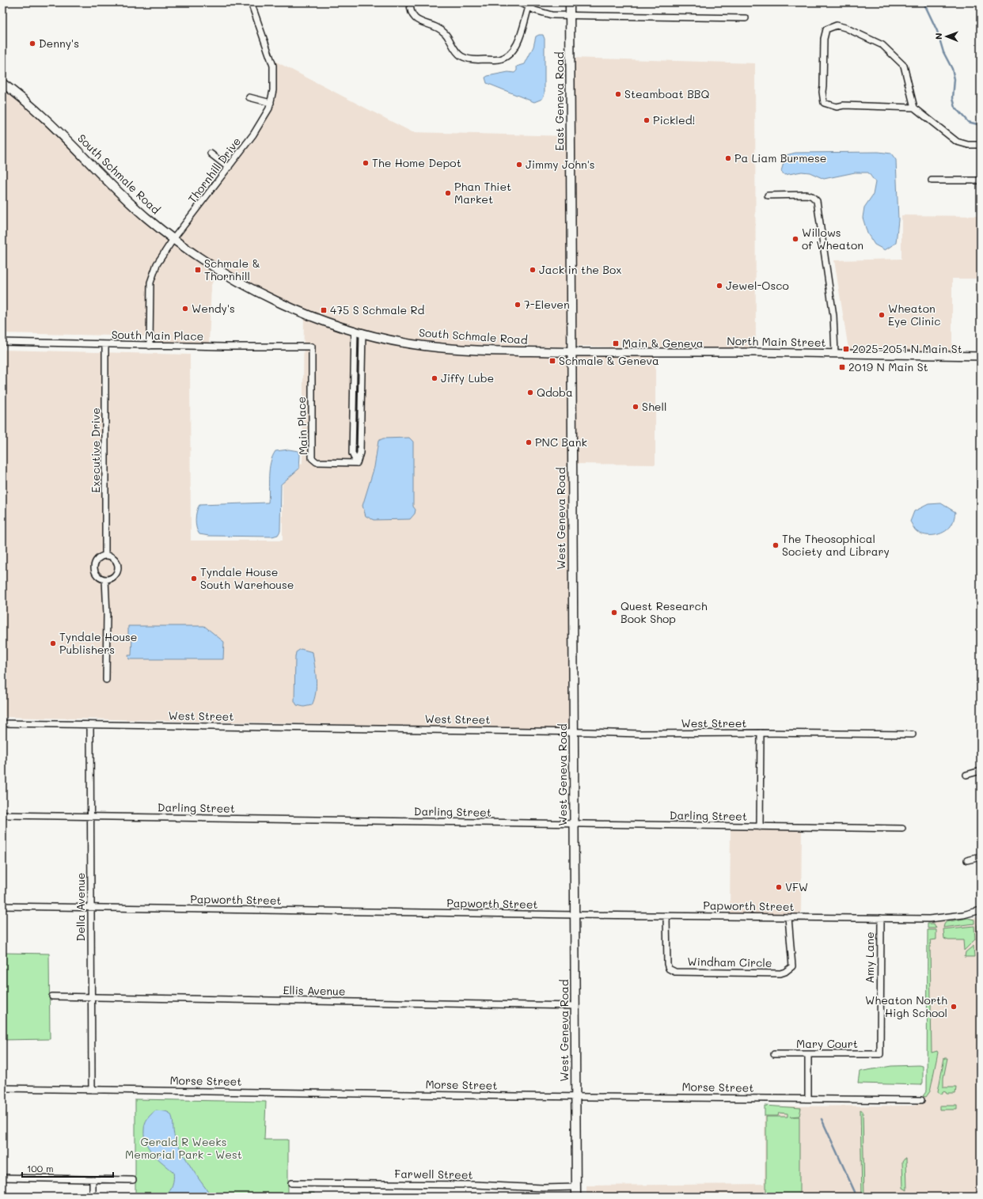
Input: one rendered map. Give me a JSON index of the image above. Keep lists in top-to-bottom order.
{
  "streets": {
    "main road": ["East Geneva Road", "South Schmale Road", "West Geneva Road"],
    "street": [
      "Thornhill Drive",
      "South Main Place",
      "North Main Street",
      "Main Place",
      "Executive Drive",
      "West Street",
      "Darling Street",
      "Papworth Street",
      "Della Avenue",
      "Amy Lane",
      "Windham Circle",
      "Ellis Avenue",
      "Mary Court",
      "Morse Street",
      "Farwell Street"
    ]
  },
  "crossings": [
    ["East Geneva Road", "South Schmale Road"],
    ["East Geneva Road", "North Main Street"],
    ["East Geneva Road", "West Geneva Road"],
    ["Thornhill Drive", "South Schmale Road"],
    ["Thornhill Drive", "South Main Place"],
    ["South Schmale Road", "North Main Street"],
    ["South Schmale Road", "West Geneva Road"],
    ["South Main Place", "Main Place"],
    ["South Main Place", "Executive Drive"],
    ["North Main Street", "West Geneva Road"],
    ["West Geneva Road", "West Street"],
    ["West Geneva Road", "Darling Street"],
    ["West Geneva Road", "Papworth Street"],
    ["West Geneva Road", "Ellis Avenue"],
    ["West Geneva Road", "Morse Street"],
    ["West Geneva Road", "Farwell Street"],
    ["West Street", "Della Avenue"],
    ["Darling Street", "Della Avenue"],
    ["Papworth Street", "Della Avenue"],
    ["Papworth Street", "Amy Lane"],
    ["Papworth Street", "Windham Circle"],
    ["Della Avenue", "Ellis Avenue"],
    ["Della Avenue", "Morse Street"],
    ["Amy Lane", "Mary Court"]
  ],
  "parks": ["Gerald R Weeks Memorial Park - West"],
  "places": {
    "other": [
      "Denny's",
      "Steamboat BBQ",
      "Pickled!",
      "Pa Liam Burmese",
      "The Home Depot",
      "Jimmy John's",
      "Phan Thiet Market",
      "Willows of Wheaton",
      "Jack in the Box",
      "Jewel-Osco",
      "7-Eleven",
      "Wendy's",
      "Wheaton Eye Clinic",
      "Jiffy Lube",
      "Qdoba",
      "Shell",
      "PNC Bank",
      "The Theosophical Society and Library",
      "Tyndale House South Warehouse",
      "Quest Research Book Shop",
      "Tyndale House Publishers",
      "VFW",
      "Wheaton North High School"
    ],
    "transit": [
      "Schmale & Thornhill",
      "475 S Schmale Rd",
      "Main & Geneva",
      "2025-2051 N Main St",
      "Schmale & Geneva",
      "2019 N Main St"
    ]
  },
  "scale_bar": "100 m",
  "north": "left"
}
